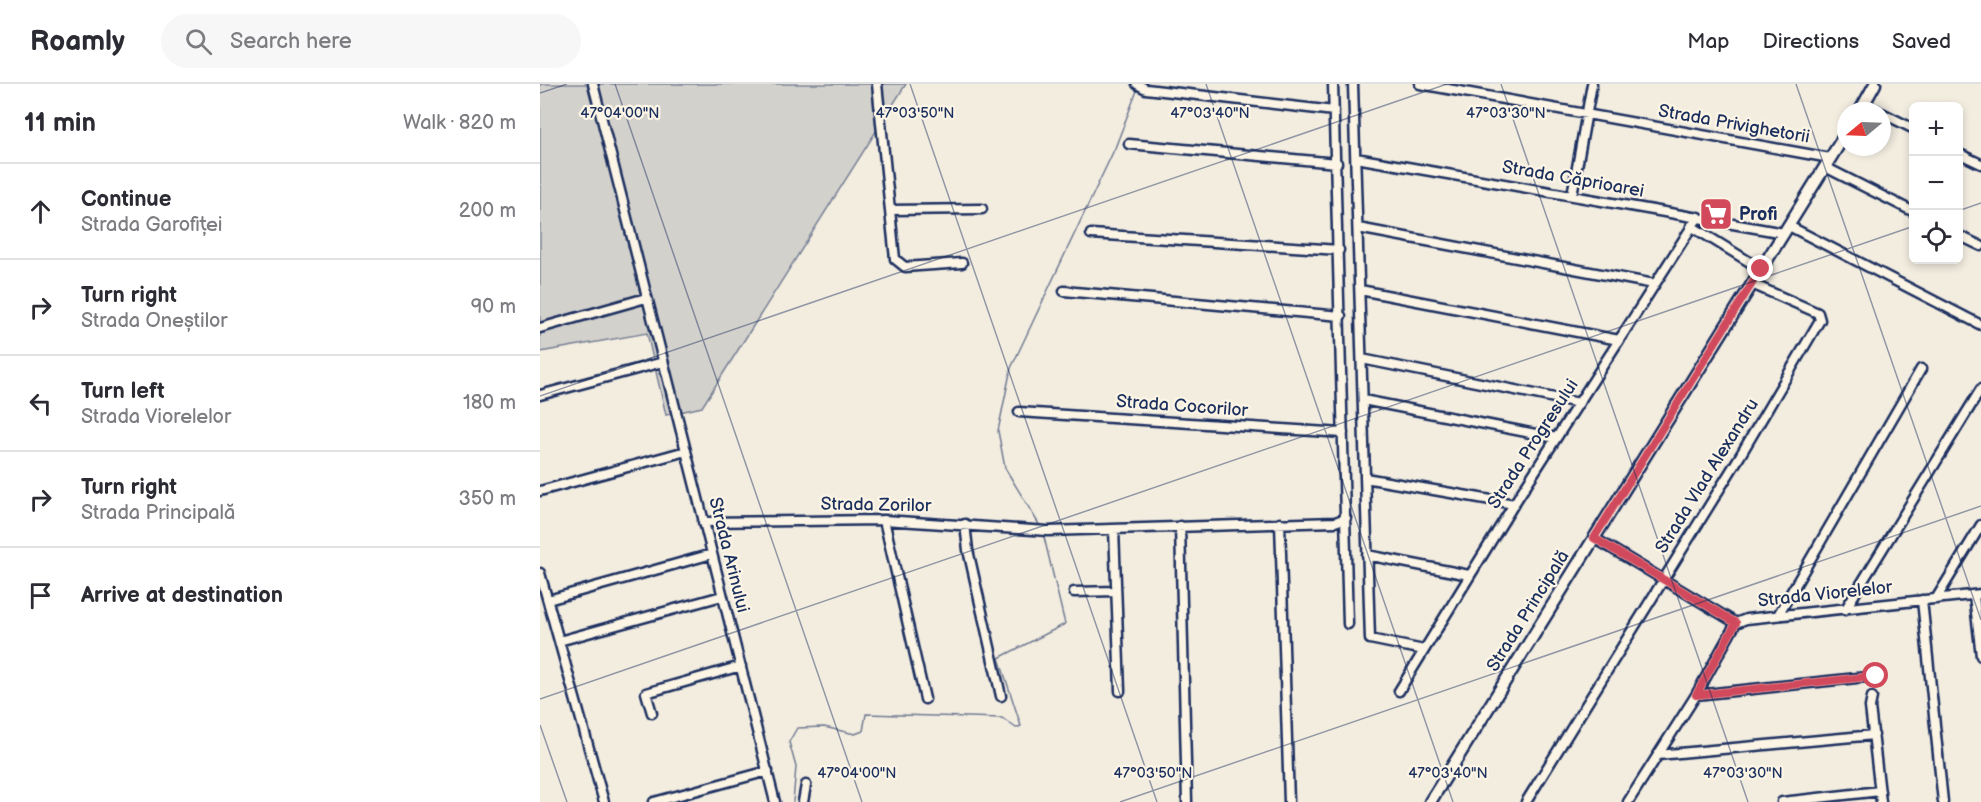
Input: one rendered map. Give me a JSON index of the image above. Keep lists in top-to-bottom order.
{
  "streets": {
    "main road": ["Strada Principală"],
    "street": [
      "Strada Privighetorii",
      "Strada Căprioarei",
      "Strada Cocorilor",
      "Strada Progresului",
      "Strada Vlad Alexandru",
      "Strada Zorilor",
      "Strada Arinului",
      "Strada Viorelelor"
    ]
  },
  "crossings": [
    ["Strada Privighetorii", "Strada Principală"],
    ["Strada Căprioarei", "Strada Progresului"],
    ["Strada Căprioarei", "Strada Principală"],
    ["Strada Vlad Alexandru", "Strada Viorelelor"],
    ["Strada Vlad Alexandru", "Strada Principală"],
    ["Strada Zorilor", "Strada Arinului"],
    ["Strada Viorelelor", "Strada Principală"]
  ],
  "places": {
    "supermarket": ["Profi"]
  },
  "north": "left",
  "page": {
    "header": "Roamly",
    "search": "Search here",
    "nav": ["Map", "Directions", "Saved"],
    "heading": ["11 min", "Walk · 820 m"],
    "map_buttons": ["+", "−"],
    "list": [
      ["Continue", "Strada Garofiței", "200 m"],
      ["Turn right", "Strada Oneștilor", "90 m"],
      ["Turn left", "Strada Viorelelor", "180 m"],
      ["Turn right", "Strada Principală", "350 m"],
      "Arrive at destination"
    ]
  },
  "coordinates": [
    "47°04'00\"N",
    "47°03'50\"N",
    "47°03'40\"N",
    "47°03'30\"N"
  ]
}
